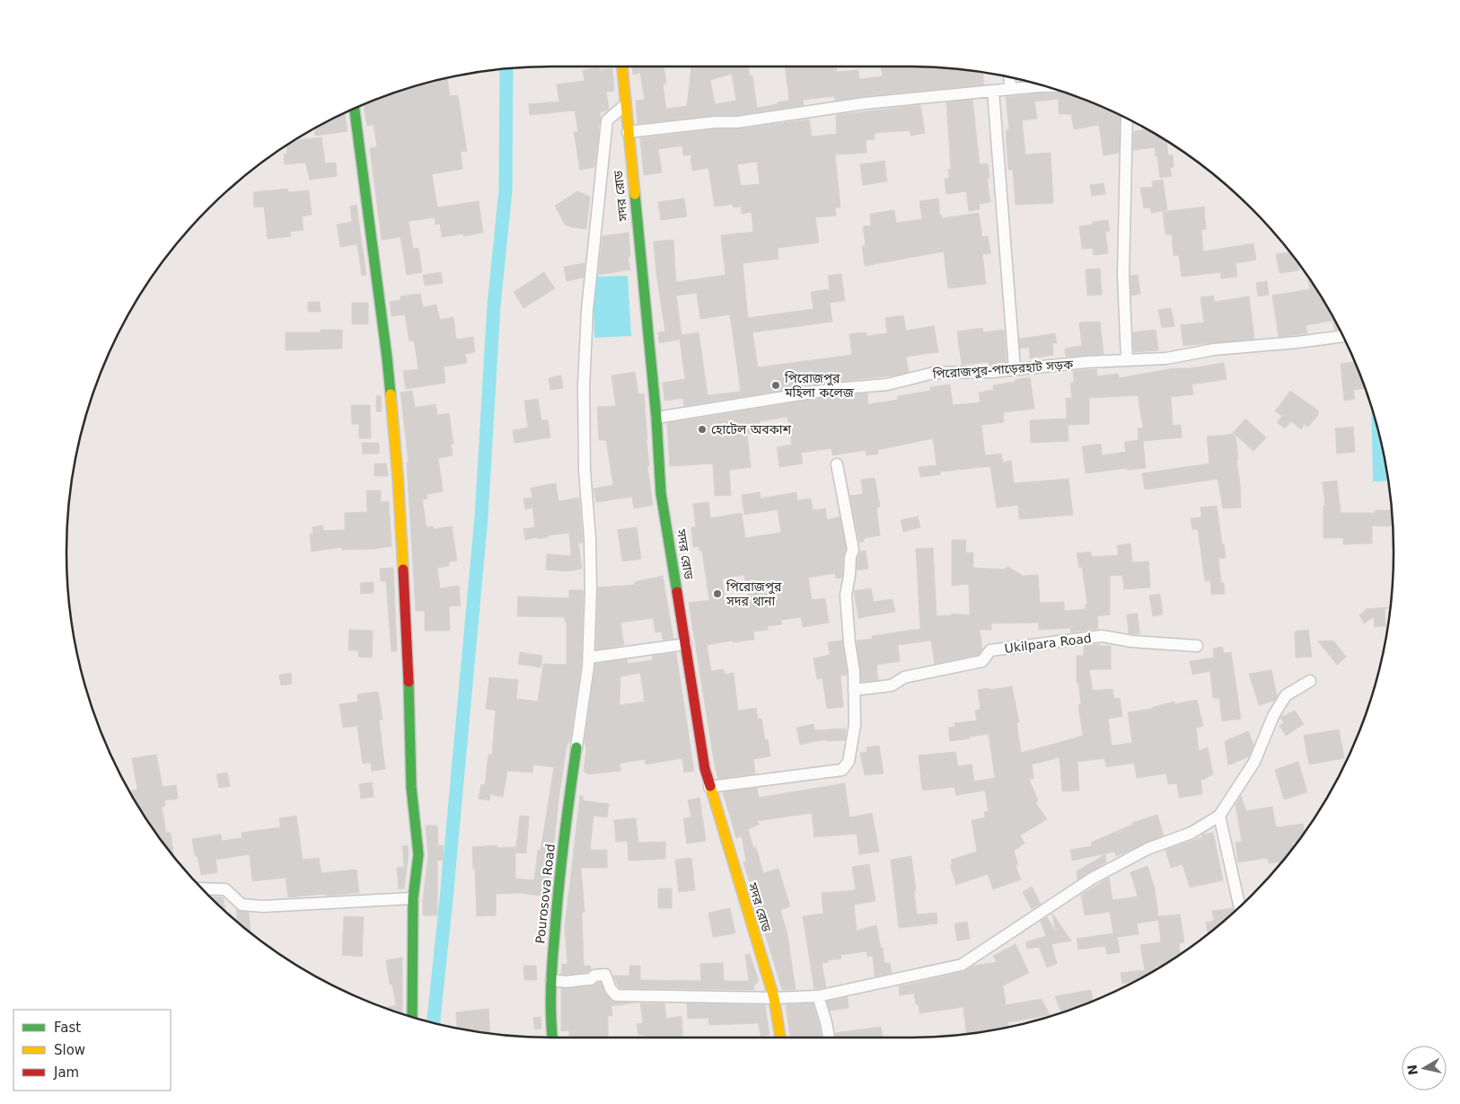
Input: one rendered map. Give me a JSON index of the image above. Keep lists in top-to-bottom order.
{
  "streets": {
    "street": [
      "সদর রোড",
      "পিরোজপুর-পাড়েরহাট সড়ক",
      "Ukilpara Road",
      "Pourosova Road"
    ]
  },
  "crossings": [
    ["সদর রোড", "পিরোজপুর-পাড়েরহাট সড়ক"]
  ],
  "places": ["পিরোজপুর মহিলা কলেজ", "হোটেল অবকাশ", "পিরোজপুর সদর থানা"],
  "legend": ["Fast", "Slow", "Jam"],
  "north": "left"
}
